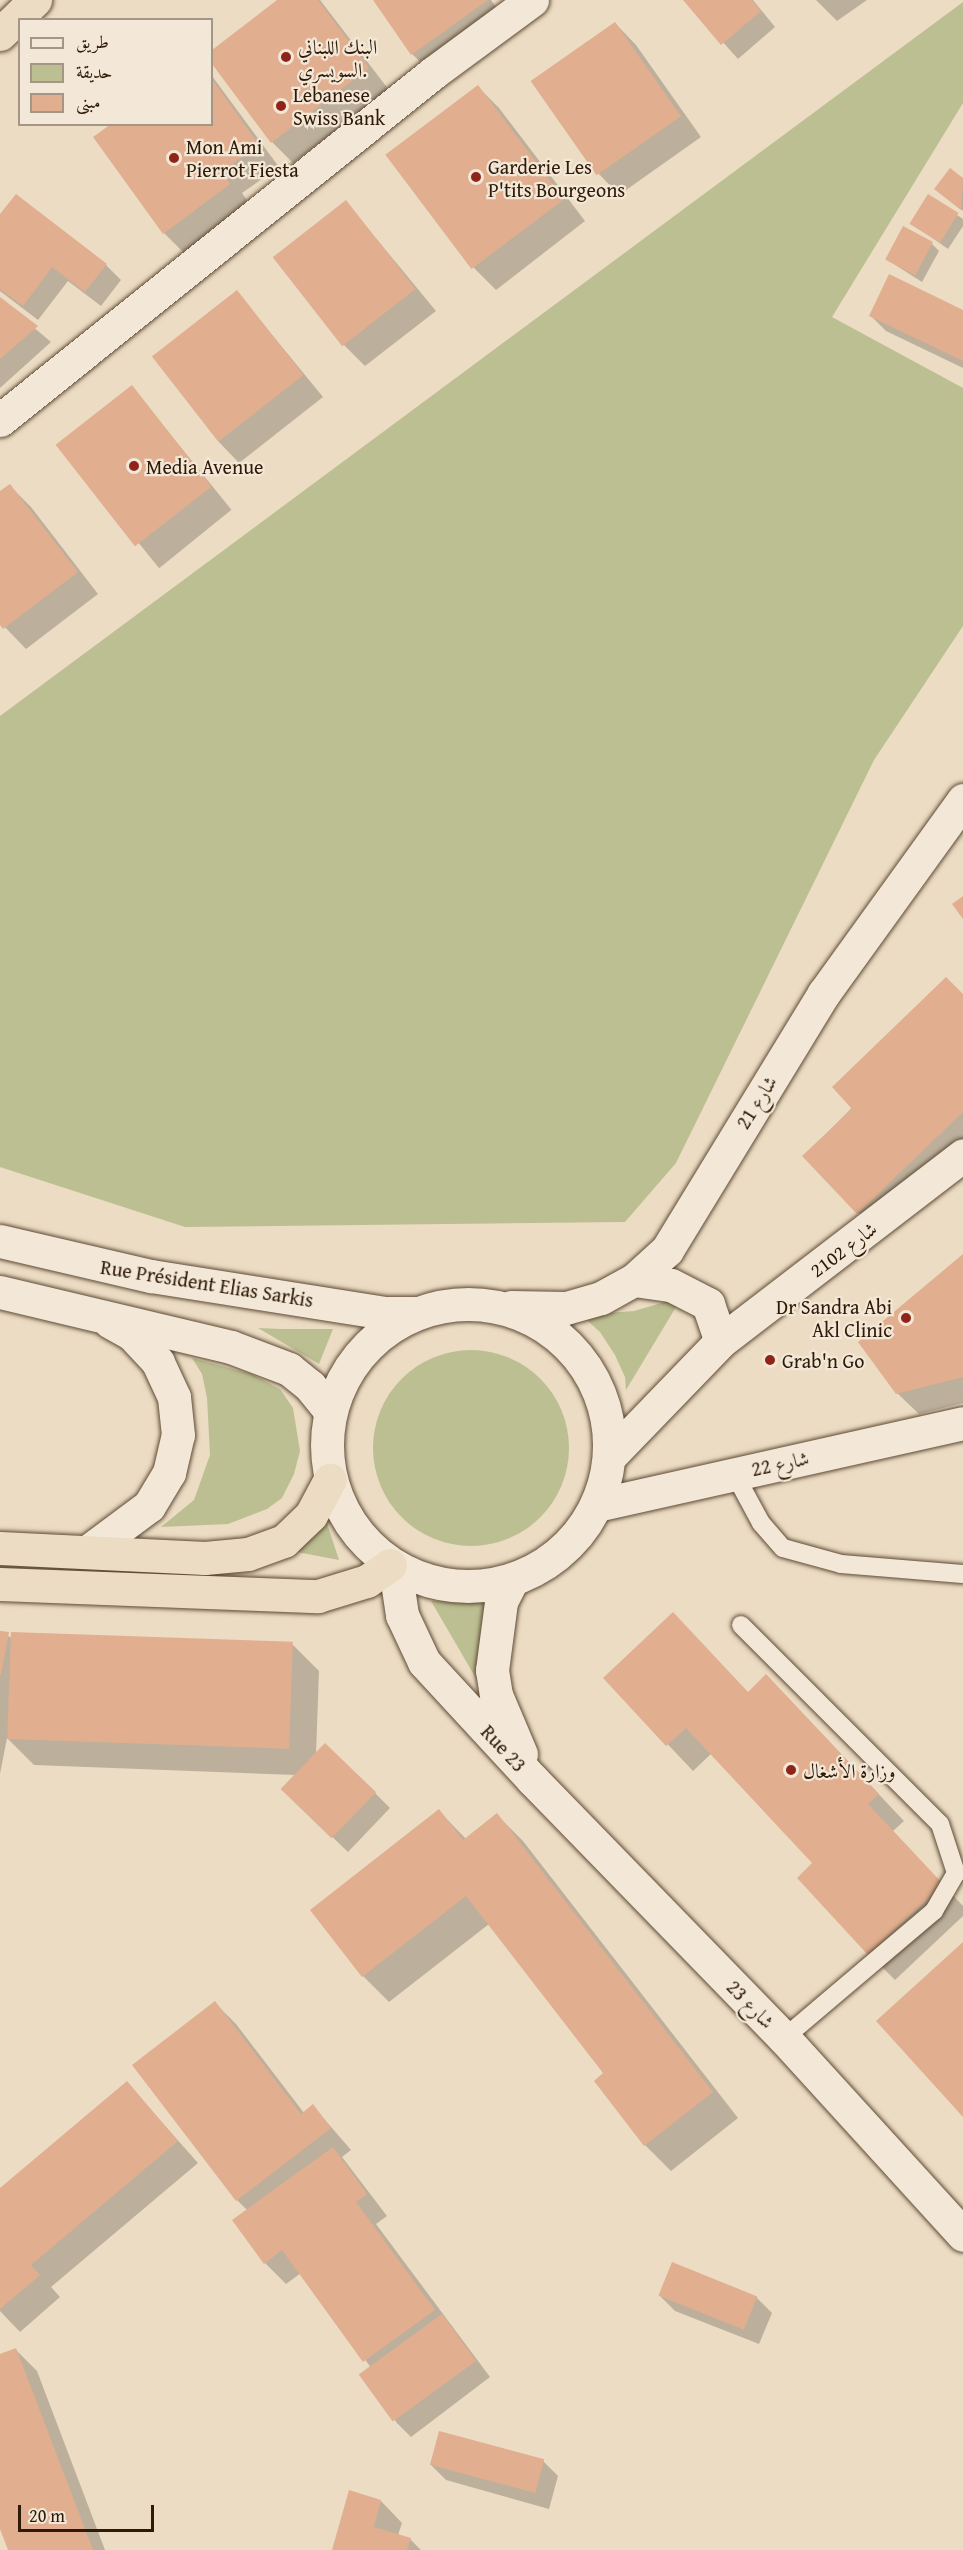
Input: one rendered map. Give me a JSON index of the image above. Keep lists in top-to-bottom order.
{
  "streets": {
    "main road": [
      "شارع 21",
      "شارع 2102",
      "Rue Président Elias Sarkis",
      "شارع 22",
      "Rue 23",
      "شارع 23"
    ]
  },
  "crossings": [
    ["Rue 23", "شارع 23"]
  ],
  "places": [
    "البنك اللبناني السويسري.",
    "Lebanese Swiss Bank",
    "Mon Ami Pierrot Fiesta",
    "Garderie Les P'tits Bourgeons",
    "Media Avenue",
    "Dr Sandra Abi Akl Clinic",
    "Grab'n Go",
    "وزارة الأشغال"
  ],
  "legend": ["طريق", "حديقة", "مبنى"],
  "scale_bar": "20 m"
}
